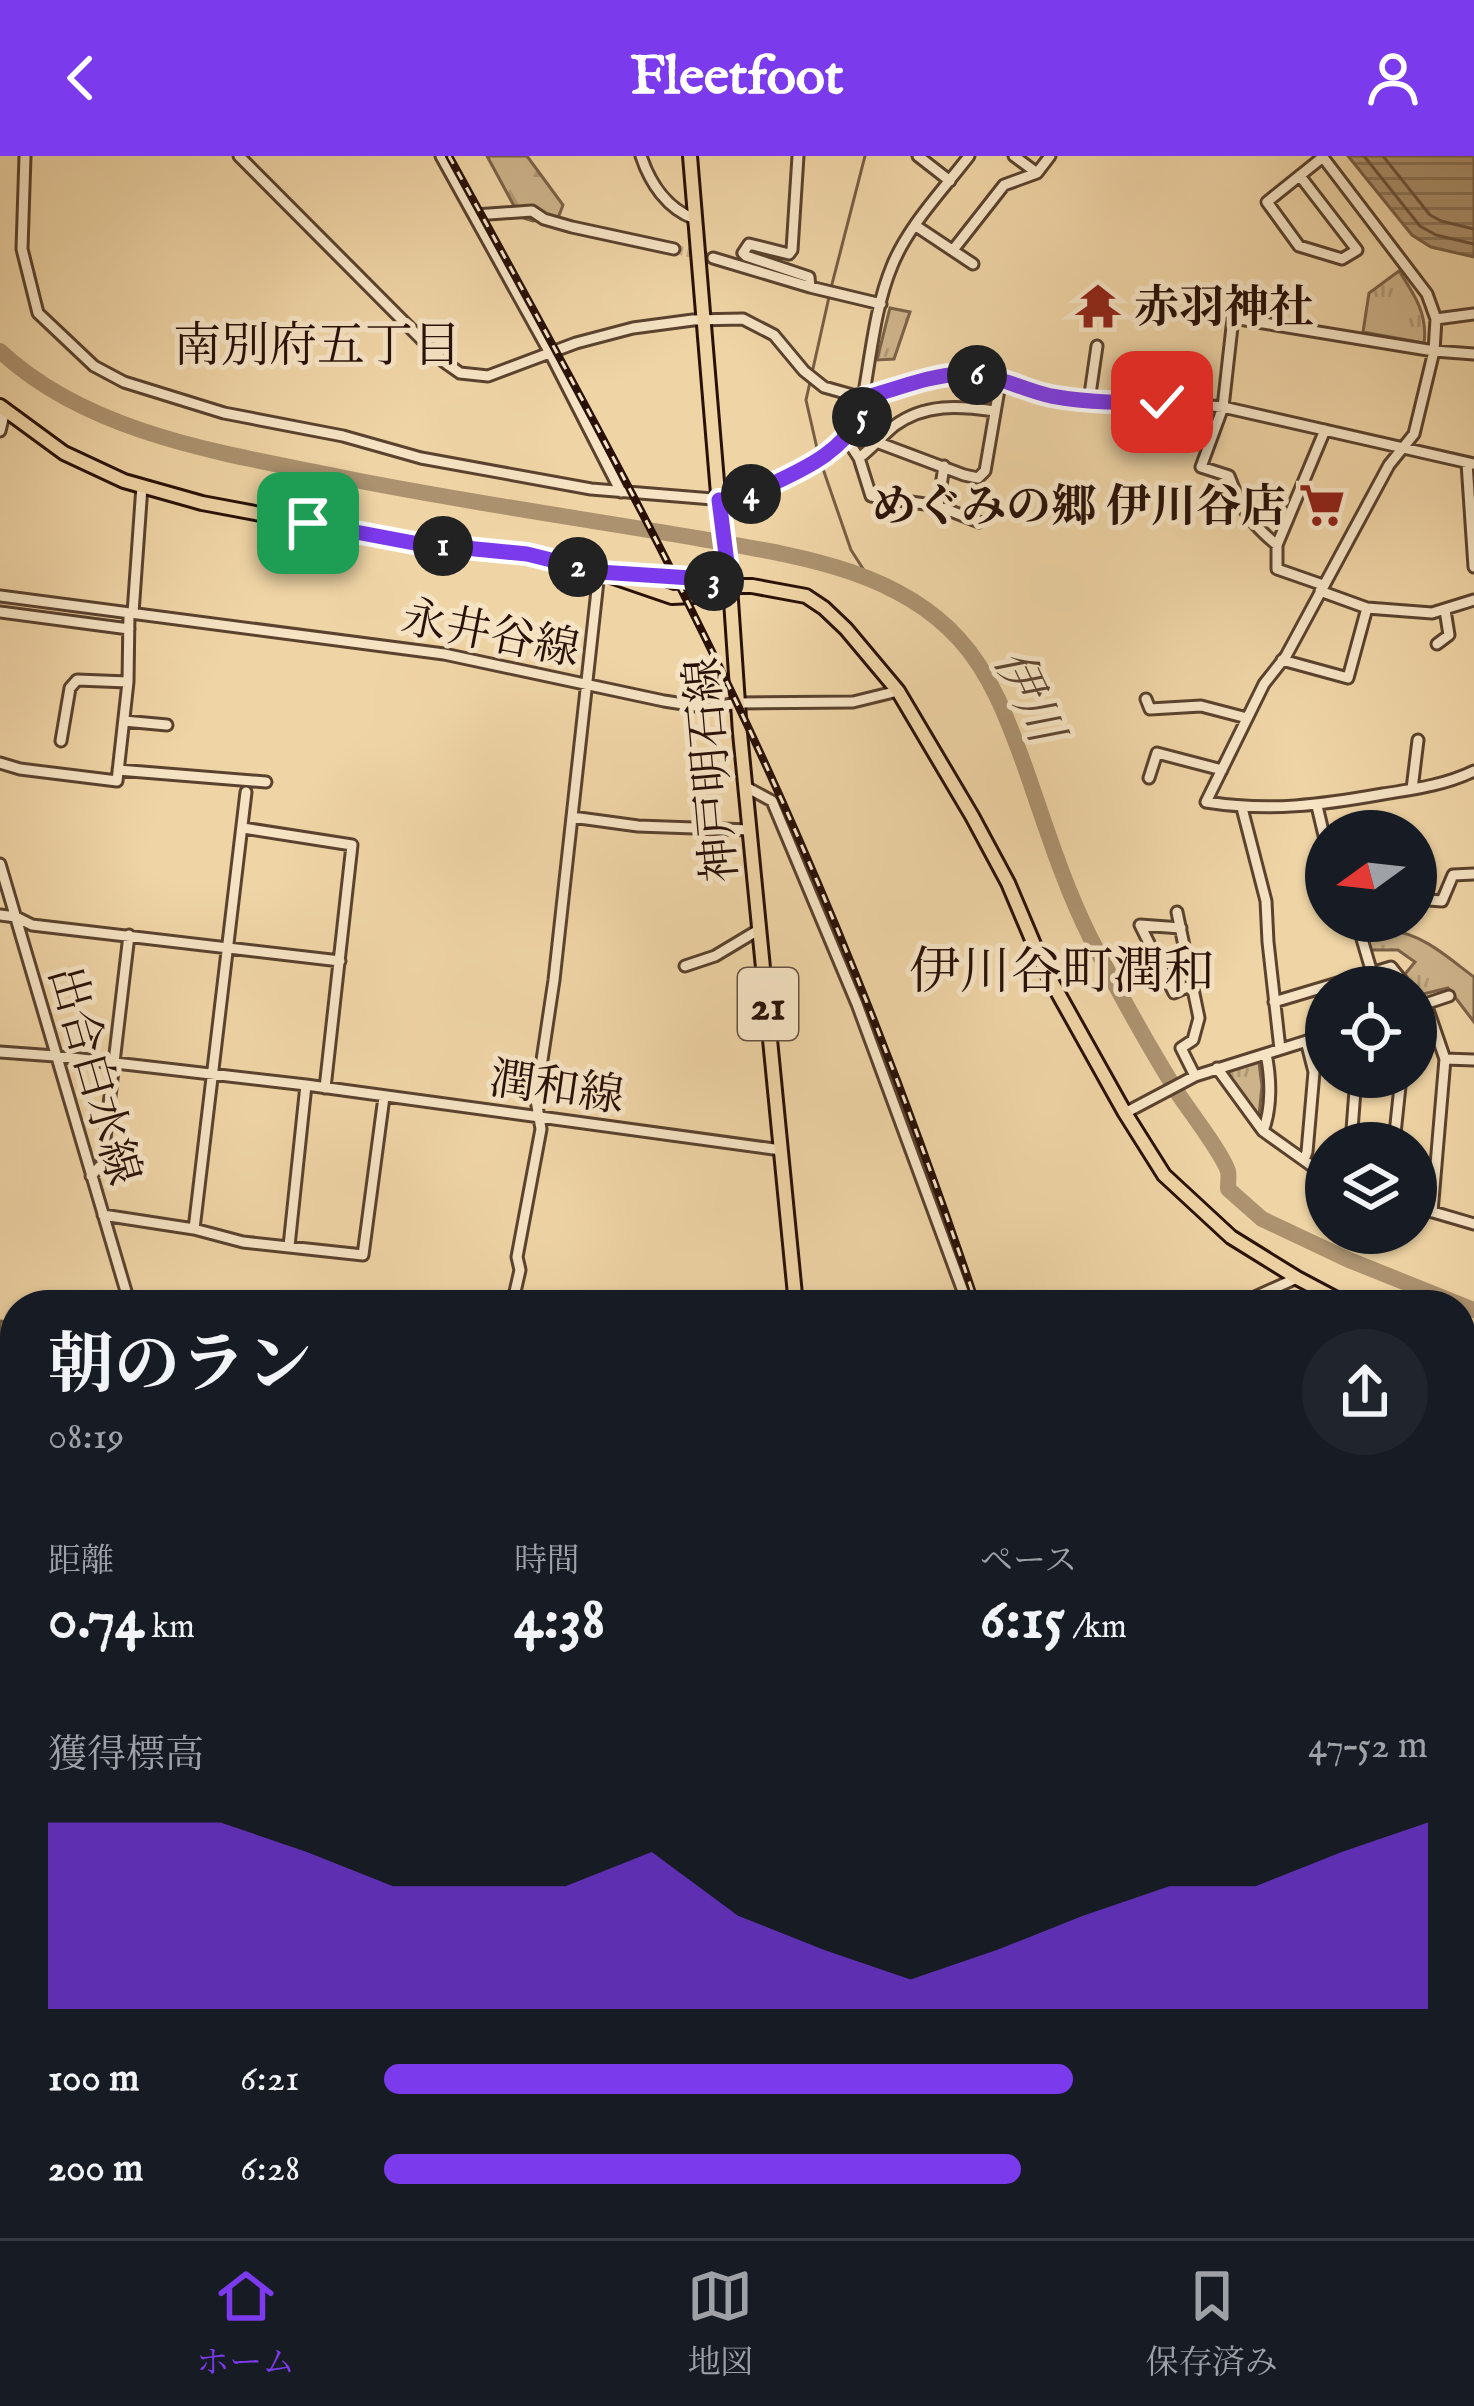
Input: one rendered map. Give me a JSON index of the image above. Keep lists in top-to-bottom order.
{
  "streets": {
    "main road": ["神戸明石線", "21"],
    "street": ["永井谷線", "出合白水線", "潤和線"]
  },
  "crossings": [
    ["永井谷線", "神戸明石線"],
    ["神戸明石線", "潤和線"],
    ["出合白水線", "潤和線"]
  ],
  "districts": ["南別府五丁目", "伊川谷町潤和"],
  "water": ["伊川"],
  "places": {
    "temple": ["赤羽神社"],
    "supermarket": ["めぐみの郷 伊川谷店"]
  },
  "north": "left",
  "page": {
    "header": "Fleetfoot",
    "pins": [
      "6",
      "5",
      "4",
      "1",
      "2",
      "3"
    ],
    "heading": ["朝のラン", "08:19"],
    "stats": [
      ["距離", "0.74 km"],
      ["時間", "4:38"],
      ["ペース", "6:15 /km"]
    ],
    "chart": ["獲得標高", "47–52 m"],
    "list": [
      {
        "name": "100 m",
        "note": "6:21"
      },
      {
        "name": "200 m",
        "note": "6:28"
      }
    ],
    "tabs": ["ホーム", "地図", "保存済み"]
  }
}
